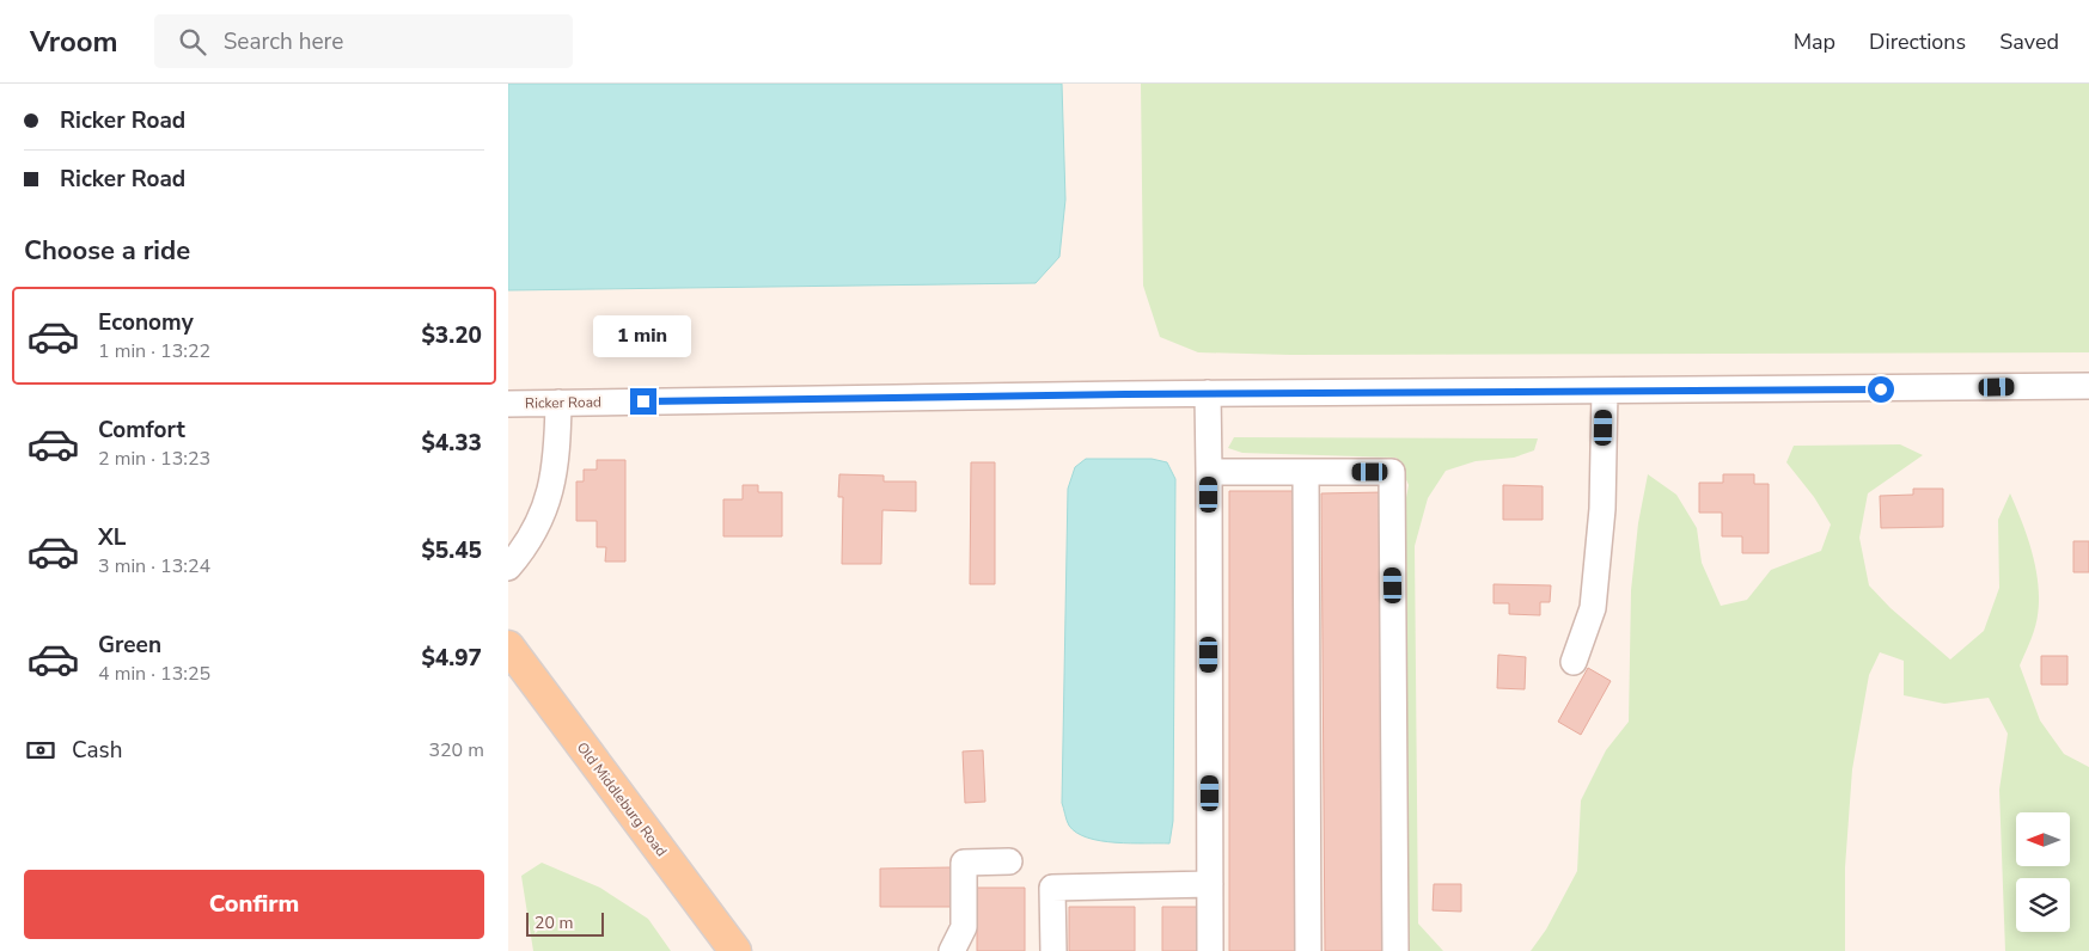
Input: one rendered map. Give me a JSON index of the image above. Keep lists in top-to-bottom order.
{
  "streets": {
    "main road": ["Old Middleburg Road"],
    "street": ["Ricker Road"]
  },
  "scale_bar": "20 m",
  "north": "left",
  "page": {
    "header": "Vroom",
    "search": "Search here",
    "nav": ["Map", "Directions", "Saved"],
    "banner": ["Ricker Road", "Ricker Road"],
    "heading": "Choose a ride",
    "list": [
      {
        "name": "Economy",
        "note": "1 min · 13:22",
        "value": "$3.20"
      },
      {
        "name": "Comfort",
        "note": "2 min · 13:23",
        "value": "$4.33"
      },
      {
        "name": "XL",
        "note": "3 min · 13:24",
        "value": "$5.45"
      },
      {
        "name": "Green",
        "note": "4 min · 13:25",
        "value": "$4.97"
      }
    ],
    "bubble": "1 min",
    "pay": ["Cash", "320 m"],
    "buttons": "Confirm",
    "scale": "20 m"
  }
}
